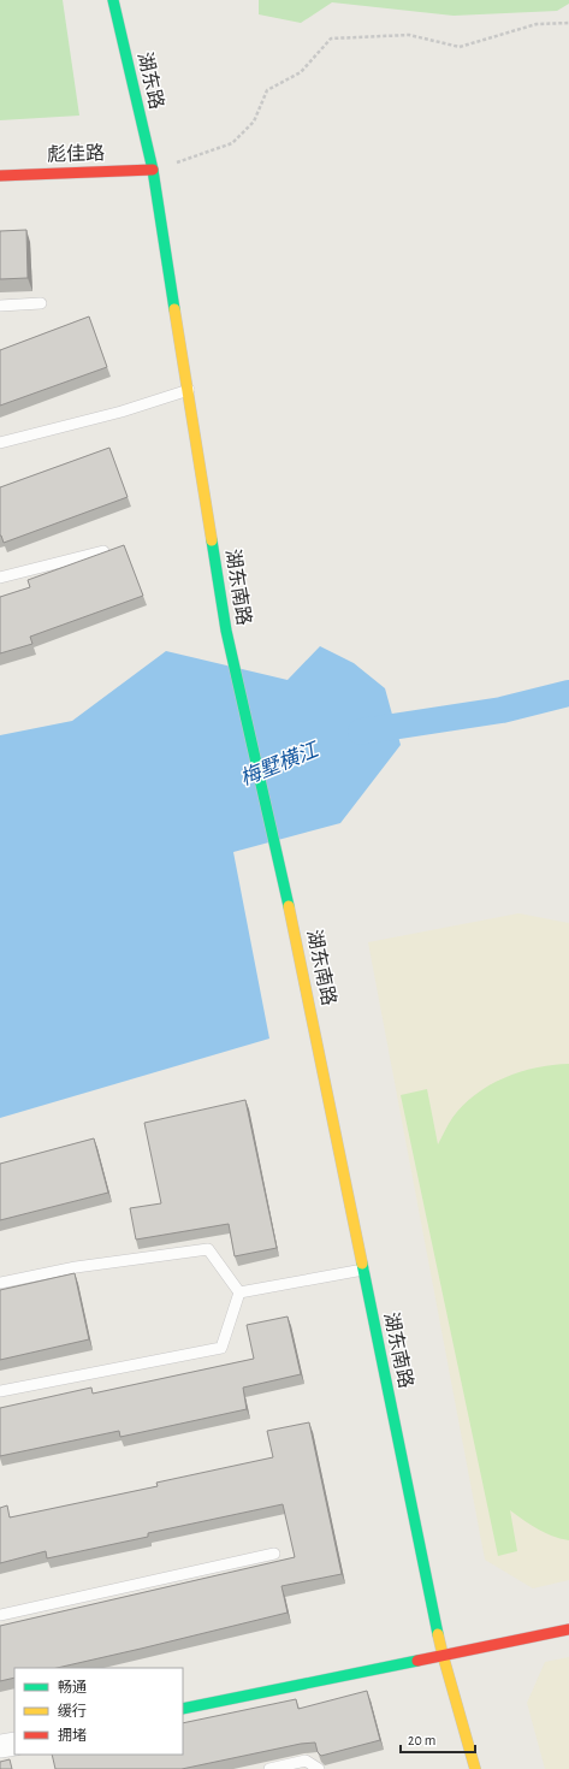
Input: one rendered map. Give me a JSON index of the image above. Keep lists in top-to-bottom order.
{
  "streets": {
    "street": ["湖东路", "彪佳路", "湖东南路"]
  },
  "crossings": [
    ["湖东路", "彪佳路"],
    ["湖东路", "湖东南路"],
    ["彪佳路", "湖东南路"]
  ],
  "water": ["梅墅横江"],
  "legend": ["畅通", "缓行", "拥堵"],
  "scale_bar": "20 m"
}
